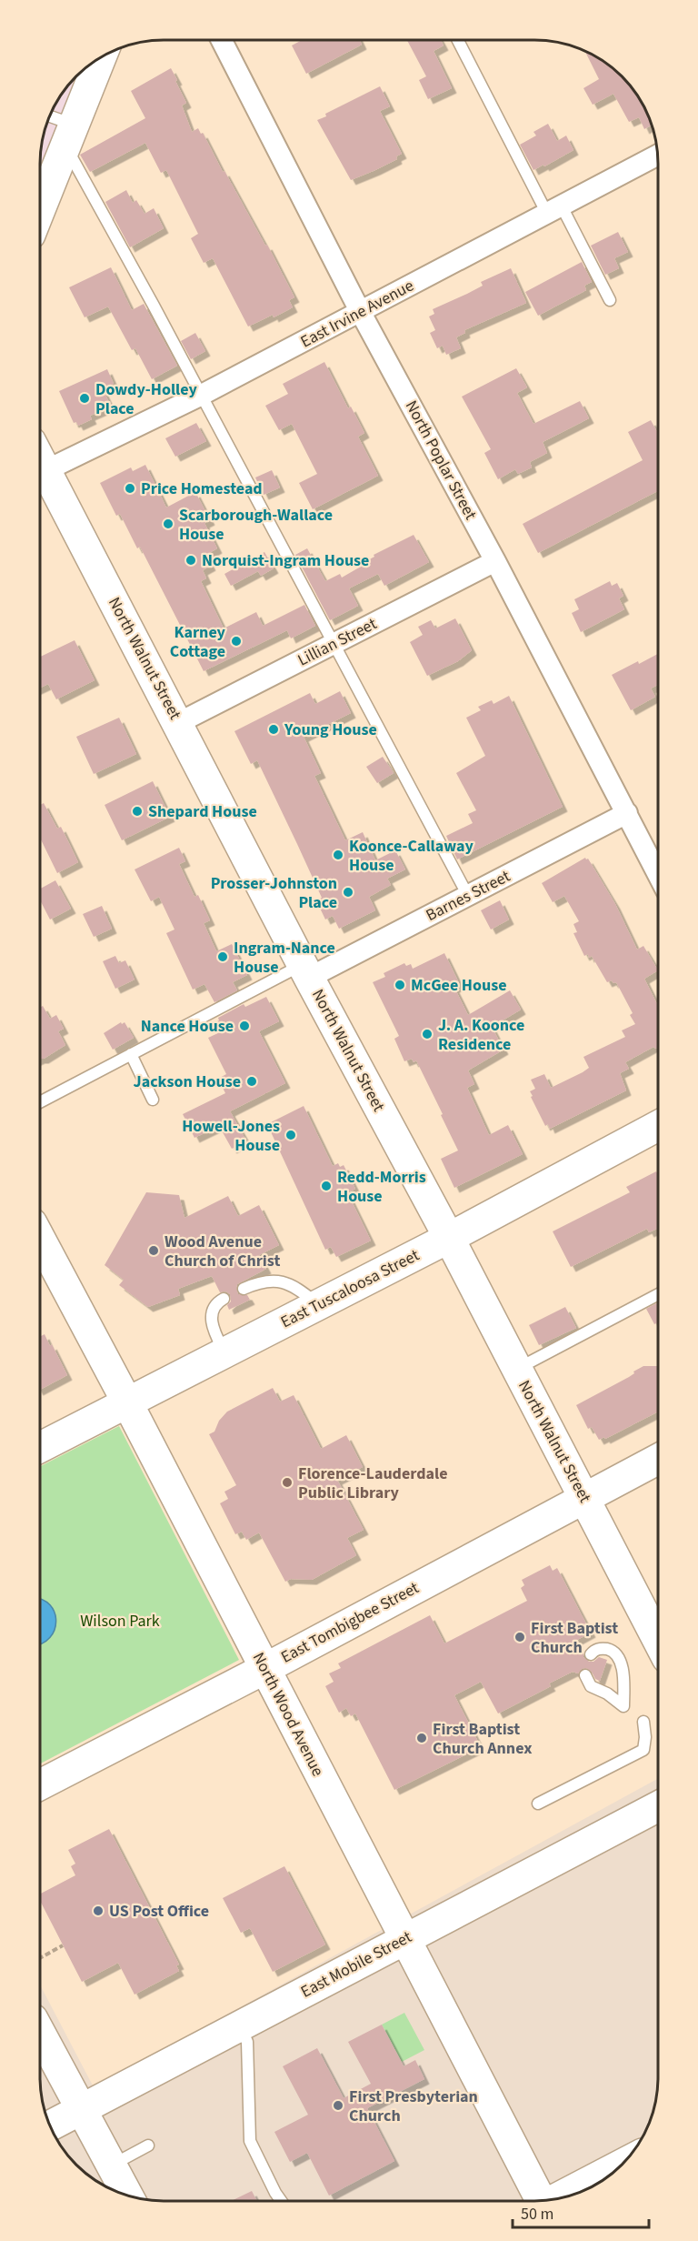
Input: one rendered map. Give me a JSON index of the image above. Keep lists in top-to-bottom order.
{
  "streets": {
    "street": [
      "East Irvine Avenue",
      "North Poplar Street",
      "Lillian Street",
      "North Walnut Street",
      "Barnes Street",
      "East Tuscaloosa Street",
      "East Tombigbee Street",
      "North Wood Avenue",
      "East Mobile Street"
    ]
  },
  "crossings": [
    ["East Irvine Avenue", "North Poplar Street"],
    ["East Irvine Avenue", "North Walnut Street"],
    ["North Poplar Street", "Lillian Street"],
    ["North Poplar Street", "Barnes Street"],
    ["Lillian Street", "North Walnut Street"],
    ["North Walnut Street", "Barnes Street"],
    ["North Walnut Street", "East Tuscaloosa Street"],
    ["North Walnut Street", "East Tombigbee Street"],
    ["East Tuscaloosa Street", "North Wood Avenue"],
    ["East Tombigbee Street", "North Wood Avenue"],
    ["North Wood Avenue", "East Mobile Street"]
  ],
  "parks": ["Wilson Park"],
  "places": [
    "Dowdy-Holley Place",
    "Price Homestead",
    "Scarborough-Wallace House",
    "Norquist-Ingram House",
    "Karney Cottage",
    "Young House",
    "Shepard House",
    "Koonce-Callaway House",
    "Prosser-Johnston Place",
    "Ingram-Nance House",
    "McGee House",
    "Nance House",
    "J. A. Koonce Residence",
    "Jackson House",
    "Howell-Jones House",
    "Redd-Morris House",
    "Wood Avenue Church of Christ",
    "Florence-Lauderdale Public Library",
    "First Baptist Church",
    "First Baptist Church Annex",
    "US Post Office",
    "First Presbyterian Church"
  ],
  "scale_bar": "50 m"
}
